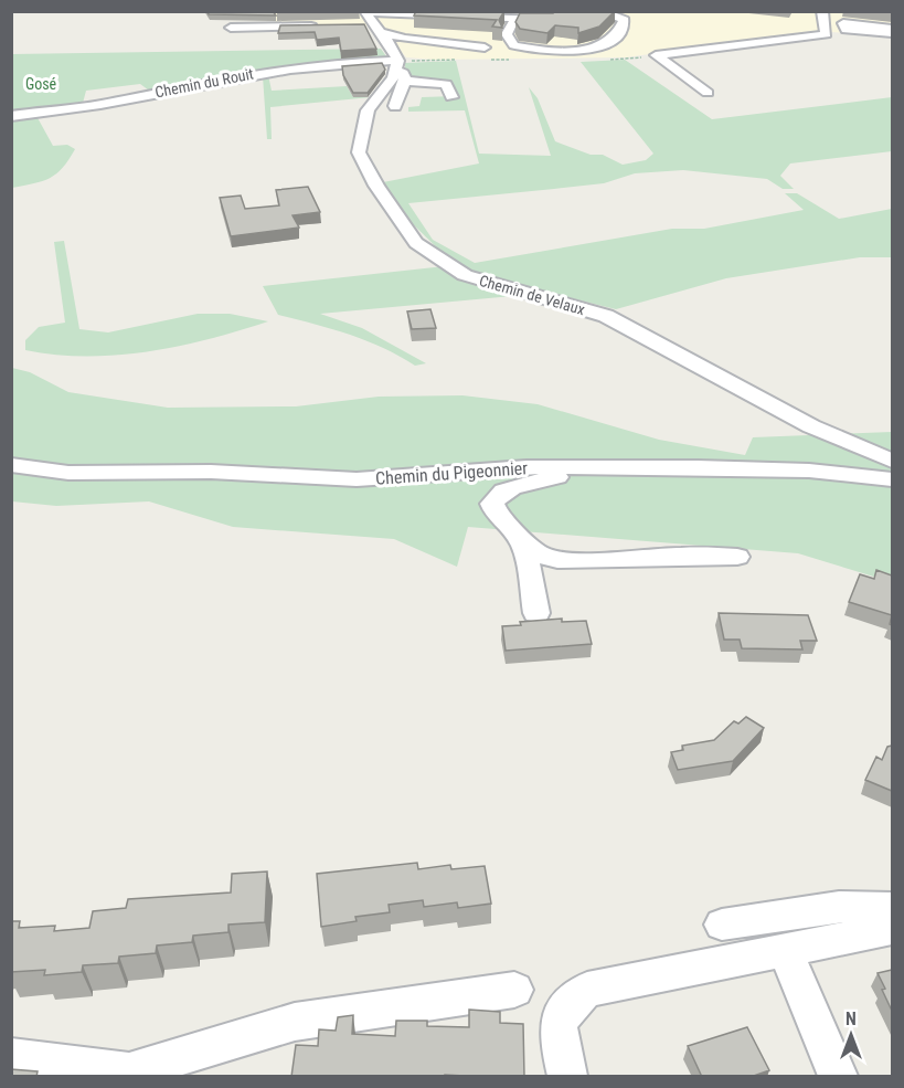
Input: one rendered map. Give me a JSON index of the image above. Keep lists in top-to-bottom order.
{
  "streets": {
    "street": ["Chemin du Rouit", "Chemin de Velaux", "Chemin du Pigeonnier"]
  },
  "crossings": [
    ["Chemin du Rouit", "Chemin de Velaux"]
  ],
  "parks": ["Gosé"],
  "north": "top"
}
